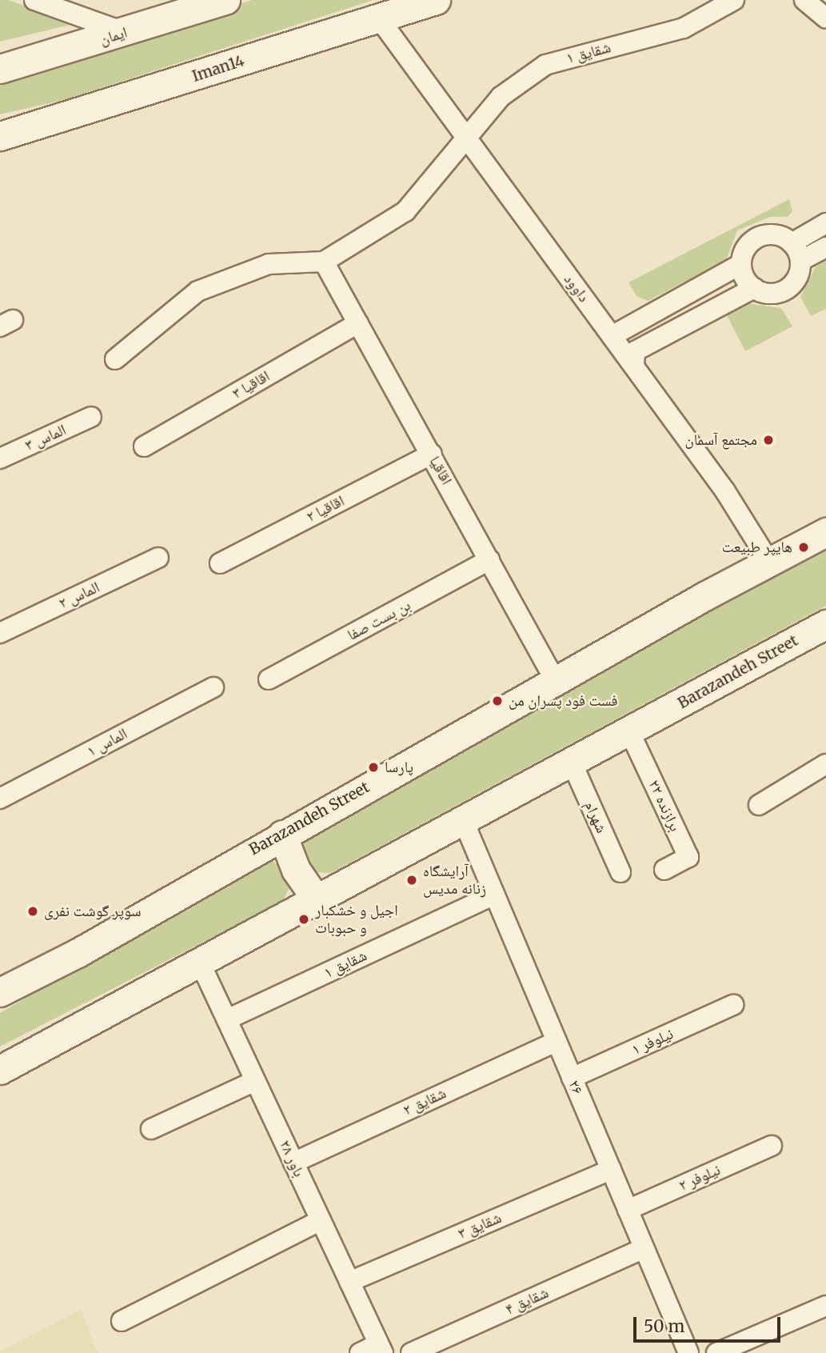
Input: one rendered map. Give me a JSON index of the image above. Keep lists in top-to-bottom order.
{
  "streets": {
    "main road": ["ایمان", "Iman14", "Barazandeh Street"],
    "street": [
      "شقایق ۱",
      "داوود",
      "اقاقیا ۳",
      "الماس ۳",
      "اقاقیا",
      "اقاقیا ۲",
      "الماس ۲",
      "بن بست صفا",
      "الماس ۱",
      "برازنده ۲۲",
      "شهرام",
      "نیلوفر ۱",
      "۲۶",
      "شقایق ۲",
      "باور ۲۸",
      "نیلوفر ۲",
      "شقایق ۳",
      "شقایق ۴"
    ]
  },
  "crossings": [
    ["شقایق ۱", "داوود"],
    ["شقایق ۱", "اقاقیا"],
    ["شقایق ۱", "۲۶"],
    ["شقایق ۱", "باور ۲۸"],
    ["Iman14", "داوود"],
    ["داوود", "Barazandeh Street"],
    ["اقاقیا ۳", "اقاقیا"],
    ["اقاقیا", "اقاقیا ۲"],
    ["اقاقیا", "بن بست صفا"],
    ["اقاقیا", "Barazandeh Street"],
    ["Barazandeh Street", "برازنده ۲۲"],
    ["Barazandeh Street", "شهرام"],
    ["Barazandeh Street", "۲۶"],
    ["Barazandeh Street", "باور ۲۸"],
    ["نیلوفر ۱", "۲۶"],
    ["۲۶", "شقایق ۲"],
    ["۲۶", "نیلوفر ۲"],
    ["۲۶", "شقایق ۳"],
    ["۲۶", "شقایق ۴"],
    ["شقایق ۲", "باور ۲۸"],
    ["باور ۲۸", "شقایق ۳"]
  ],
  "places": [
    "مجتمع آسمان",
    "هایپر طبیعت",
    "فست فود پسران من",
    "پارسا",
    "آرایشگاه زنانه مدیس",
    "سوپر گوشت نفری",
    "اجیل و خشکبار و حبوبات"
  ],
  "scale_bar": "50 m"
}
